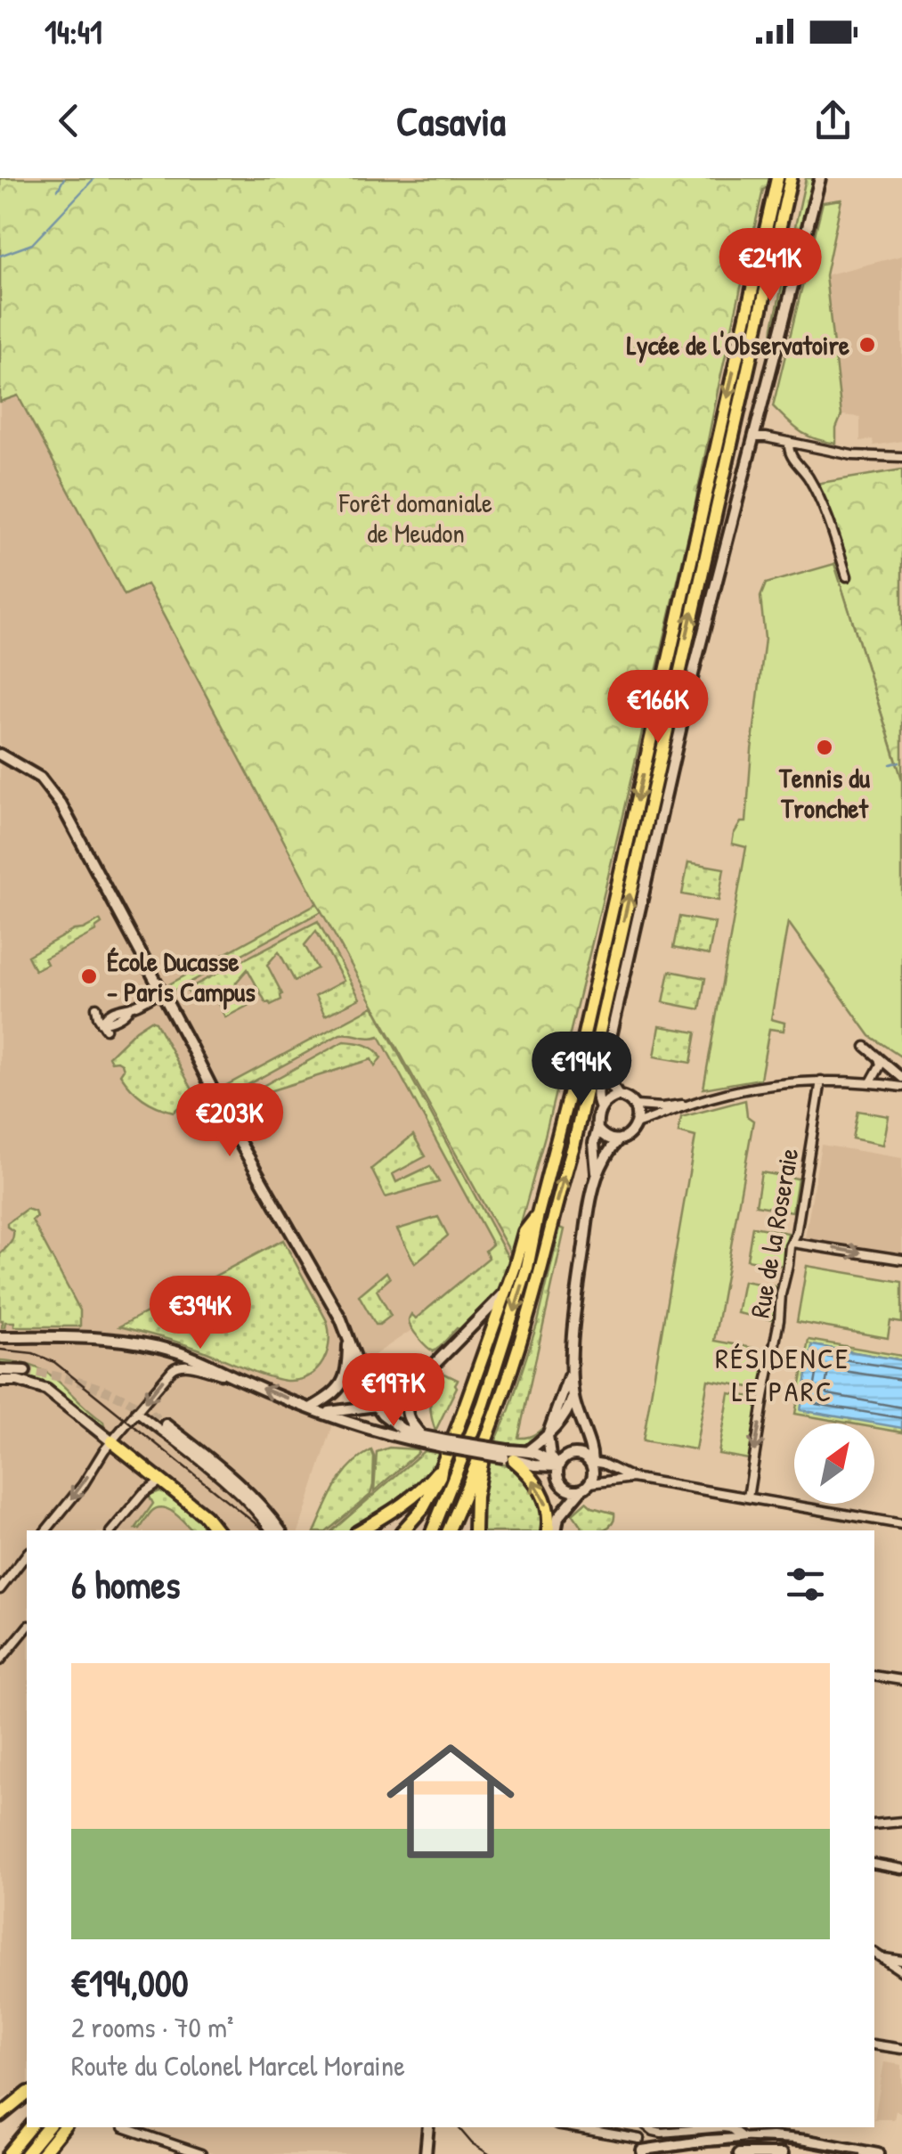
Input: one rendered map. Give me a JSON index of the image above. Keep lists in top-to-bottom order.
{
  "streets": {
    "street": ["Rue de la Roseraie"]
  },
  "one_way": ["Rue de la Roseraie"],
  "districts": ["RÉSIDENCE LE PARC"],
  "parks": ["Forêt domaniale de Meudon"],
  "places": ["Lycée de l'Observatoire", "Tennis du Tronchet", "École Ducasse - Paris Campus"],
  "north": "top right",
  "page": {
    "status": "14:41",
    "header": "Casavia",
    "price": [
      "€241K",
      "€166K",
      "€194K",
      "€203K",
      "€394K",
      "€197K"
    ],
    "heading": "6 homes",
    "list": [
      {
        "name": "€194,000",
        "note": "2 rooms · 70 m² · Route du Colonel Marcel Moraine"
      }
    ]
  }
}
